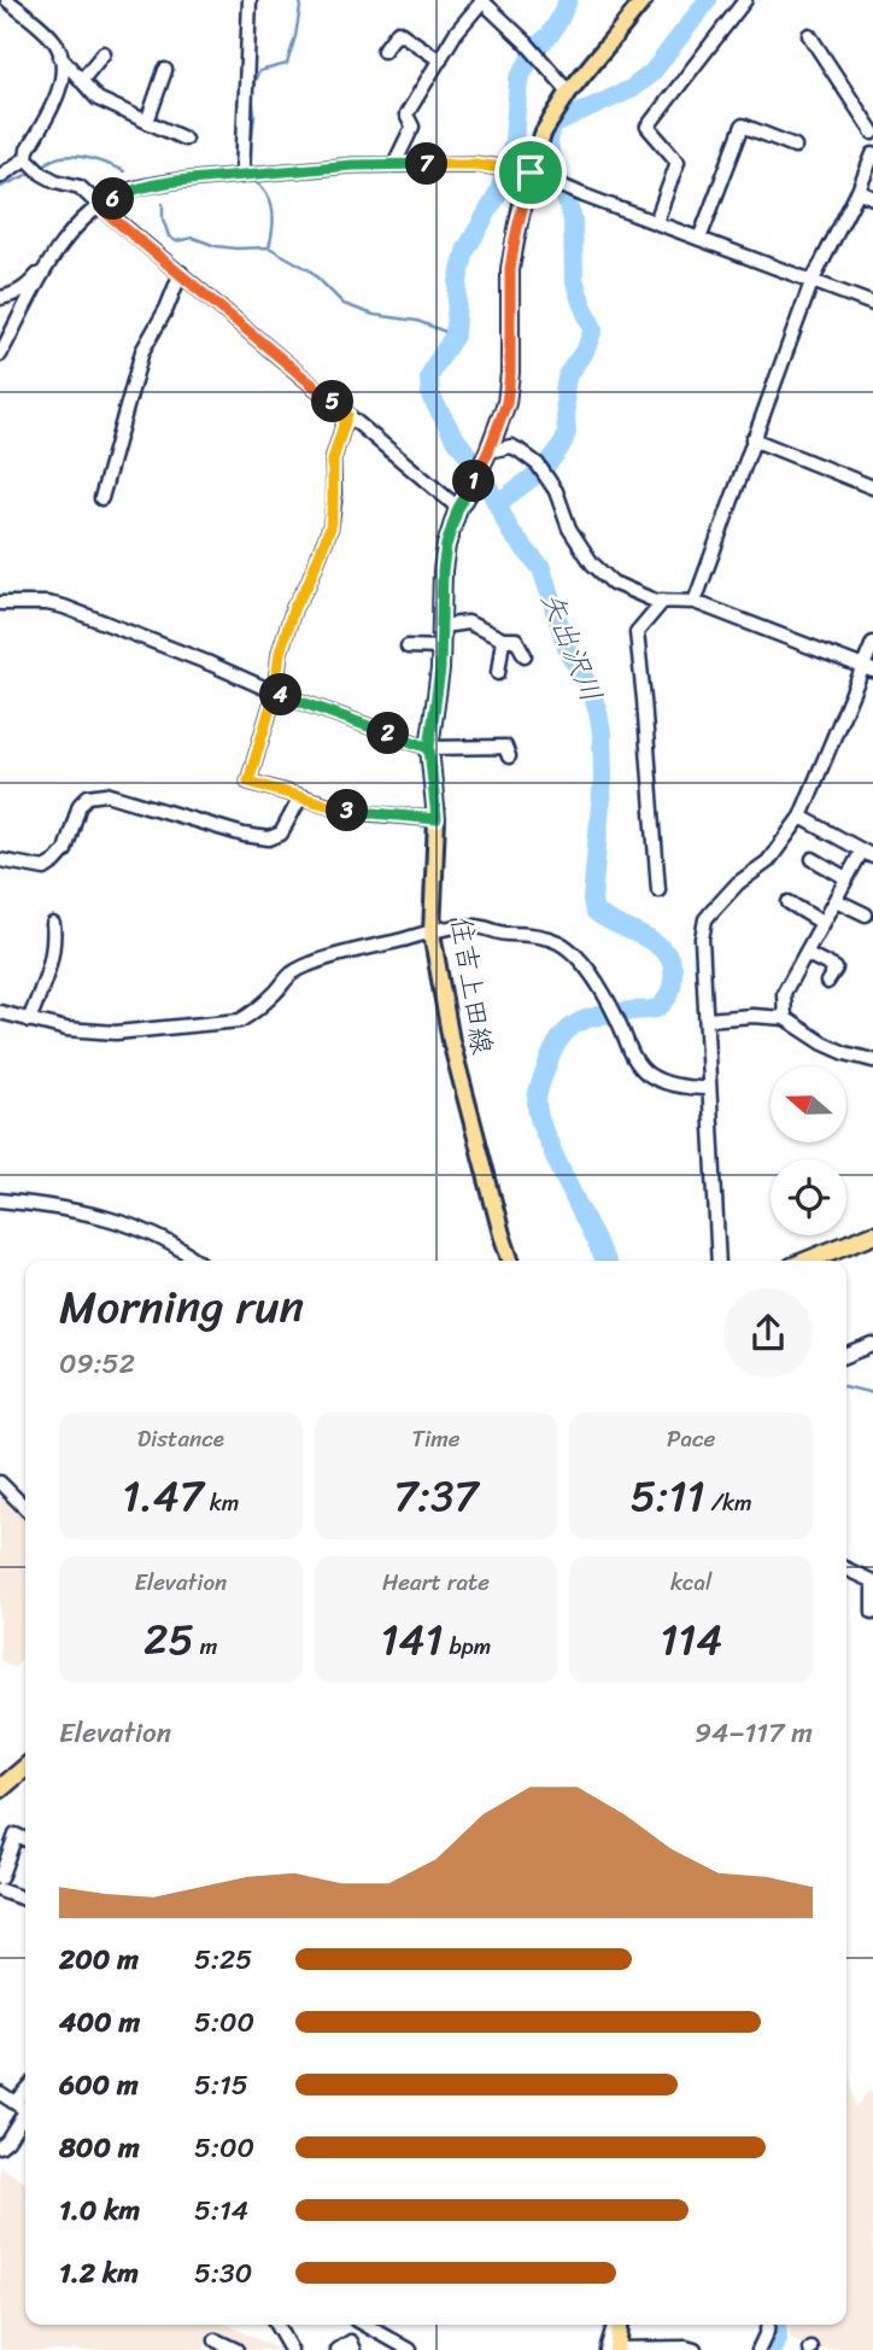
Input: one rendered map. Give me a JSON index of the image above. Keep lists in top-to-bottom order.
{
  "streets": {
    "main road": ["住吉上田線"]
  },
  "water": ["矢出沢川"],
  "north": "left",
  "page": {
    "pins": [
      "7",
      "6",
      "5",
      "1",
      "4",
      "2",
      "3"
    ],
    "heading": ["Morning run", "09:52"],
    "stats": [
      ["Distance", "1.47 km"],
      ["Time", "7:37"],
      ["Pace", "5:11 /km"],
      ["Elevation", "25 m"],
      ["Heart rate", "141 bpm"],
      ["kcal", "114"]
    ],
    "chart": ["Elevation", "94–117 m"],
    "list": [
      {
        "name": "200 m",
        "note": "5:25"
      },
      {
        "name": "400 m",
        "note": "5:00"
      },
      {
        "name": "600 m",
        "note": "5:15"
      },
      {
        "name": "800 m",
        "note": "5:00"
      },
      {
        "name": "1.0 km",
        "note": "5:14"
      },
      {
        "name": "1.2 km",
        "note": "5:30"
      }
    ]
  }
}
